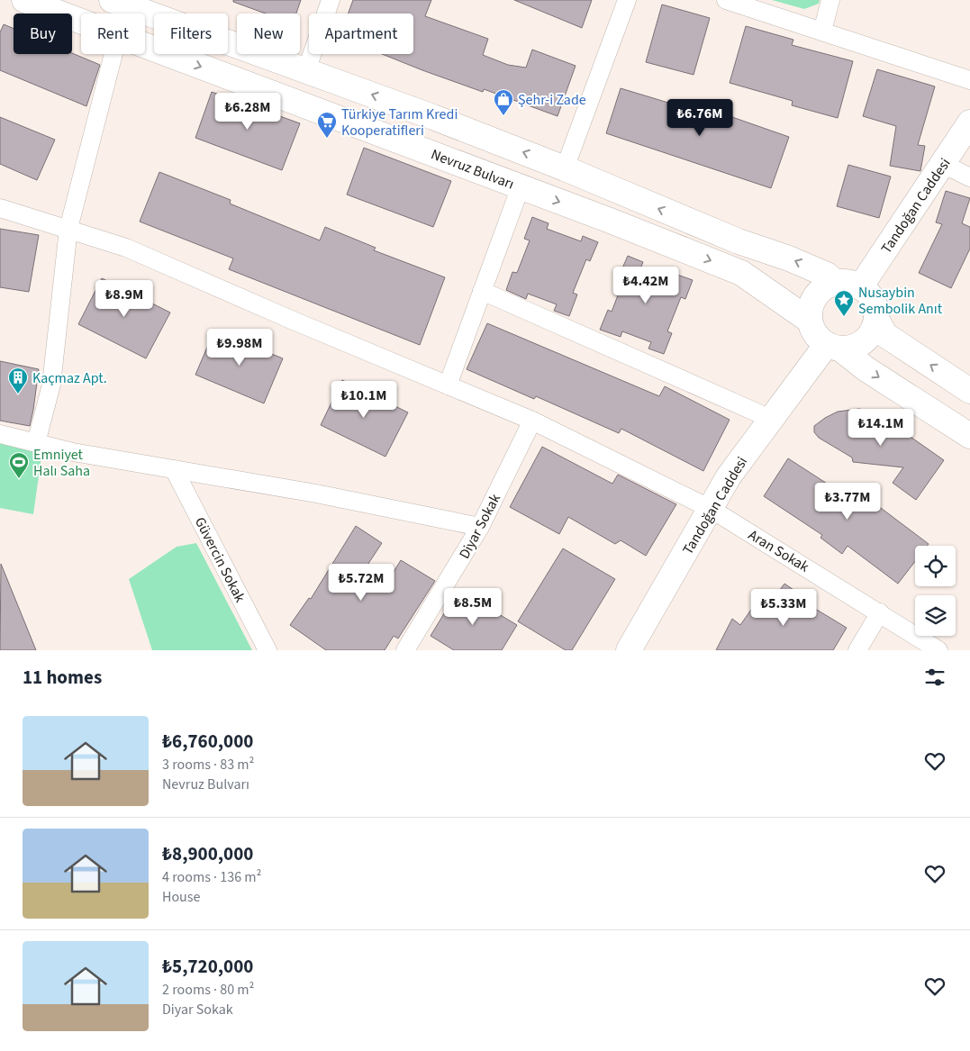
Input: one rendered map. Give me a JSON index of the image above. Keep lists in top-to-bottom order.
{
  "streets": {
    "main road": ["Nevruz Bulvarı", "Tandoğan Caddesi"],
    "street": ["Diyar Sokak", "Aran Sokak", "Güvercin Sokak"]
  },
  "crossings": [
    ["Nevruz Bulvarı", "Tandoğan Caddesi"],
    ["Tandoğan Caddesi", "Aran Sokak"],
    ["Diyar Sokak", "Aran Sokak"]
  ],
  "places": {
    "shop": ["Şehr-i Zade"],
    "supermarket": ["Türkiye Tarım Kredi Kooperatifleri"],
    "place": ["Nusaybin Sembolik Anıt"],
    "building": ["Kaçmaz Apt."],
    "sports": ["Emniyet Halı Saha"]
  },
  "page": {
    "chip": [
      "Buy",
      "Rent",
      "Filters",
      "New",
      "Apartment"
    ],
    "price": [
      "₺6.28M",
      "₺6.76M",
      "₺4.42M",
      "₺8.9M",
      "₺9.98M",
      "₺10.1M",
      "₺14.1M",
      "₺3.77M",
      "₺5.72M",
      "₺8.5M",
      "₺5.33M"
    ],
    "heading": "11 homes",
    "list": [
      {
        "name": "₺6,760,000",
        "note": "3 rooms · 83 m² · Nevruz Bulvarı"
      },
      {
        "name": "₺8,900,000",
        "note": "4 rooms · 136 m² · House"
      },
      {
        "name": "₺5,720,000",
        "note": "2 rooms · 80 m² · Diyar Sokak"
      }
    ]
  }
}
